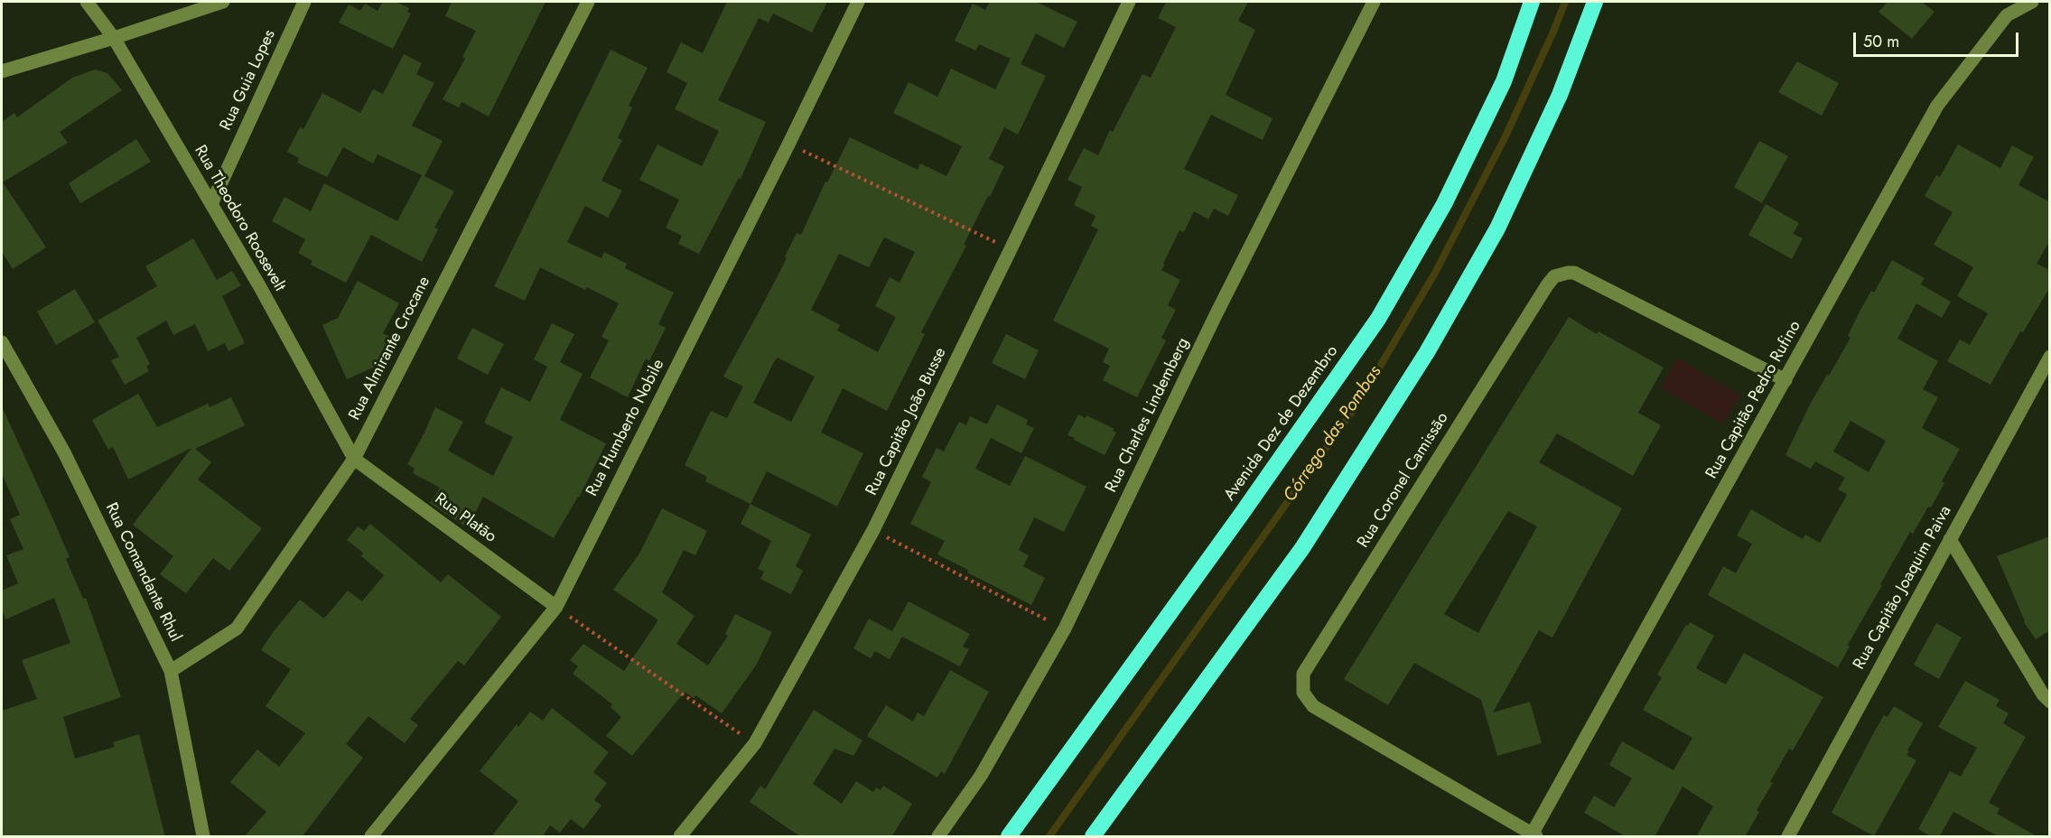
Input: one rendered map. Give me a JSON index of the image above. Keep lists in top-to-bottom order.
{
  "streets": {
    "highway": ["Avenida Dez de Dezembro"],
    "street": [
      "Rua Guia Lopes",
      "Rua Theodoro Roosevelt",
      "Rua Almirante Crocane",
      "Rua Capitão Pedro Rufino",
      "Rua Charles Lindemberg",
      "Rua Capitão João Busse",
      "Rua Humberto Nobile",
      "Rua Coronel Camissão",
      "Rua Platão",
      "Rua Comandante Rhul",
      "Rua Capitão Joaquim Paiva"
    ]
  },
  "crossings": [
    ["Rua Guia Lopes", "Rua Theodoro Roosevelt"],
    ["Rua Theodoro Roosevelt", "Rua Almirante Crocane"],
    ["Rua Theodoro Roosevelt", "Rua Platão"],
    ["Rua Almirante Crocane", "Rua Platão"],
    ["Rua Almirante Crocane", "Rua Comandante Rhul"],
    ["Rua Capitão Pedro Rufino", "Rua Coronel Camissão"],
    ["Rua Humberto Nobile", "Rua Platão"]
  ],
  "water": ["Córrego das Pombas"],
  "scale_bar": "50 m"
}
